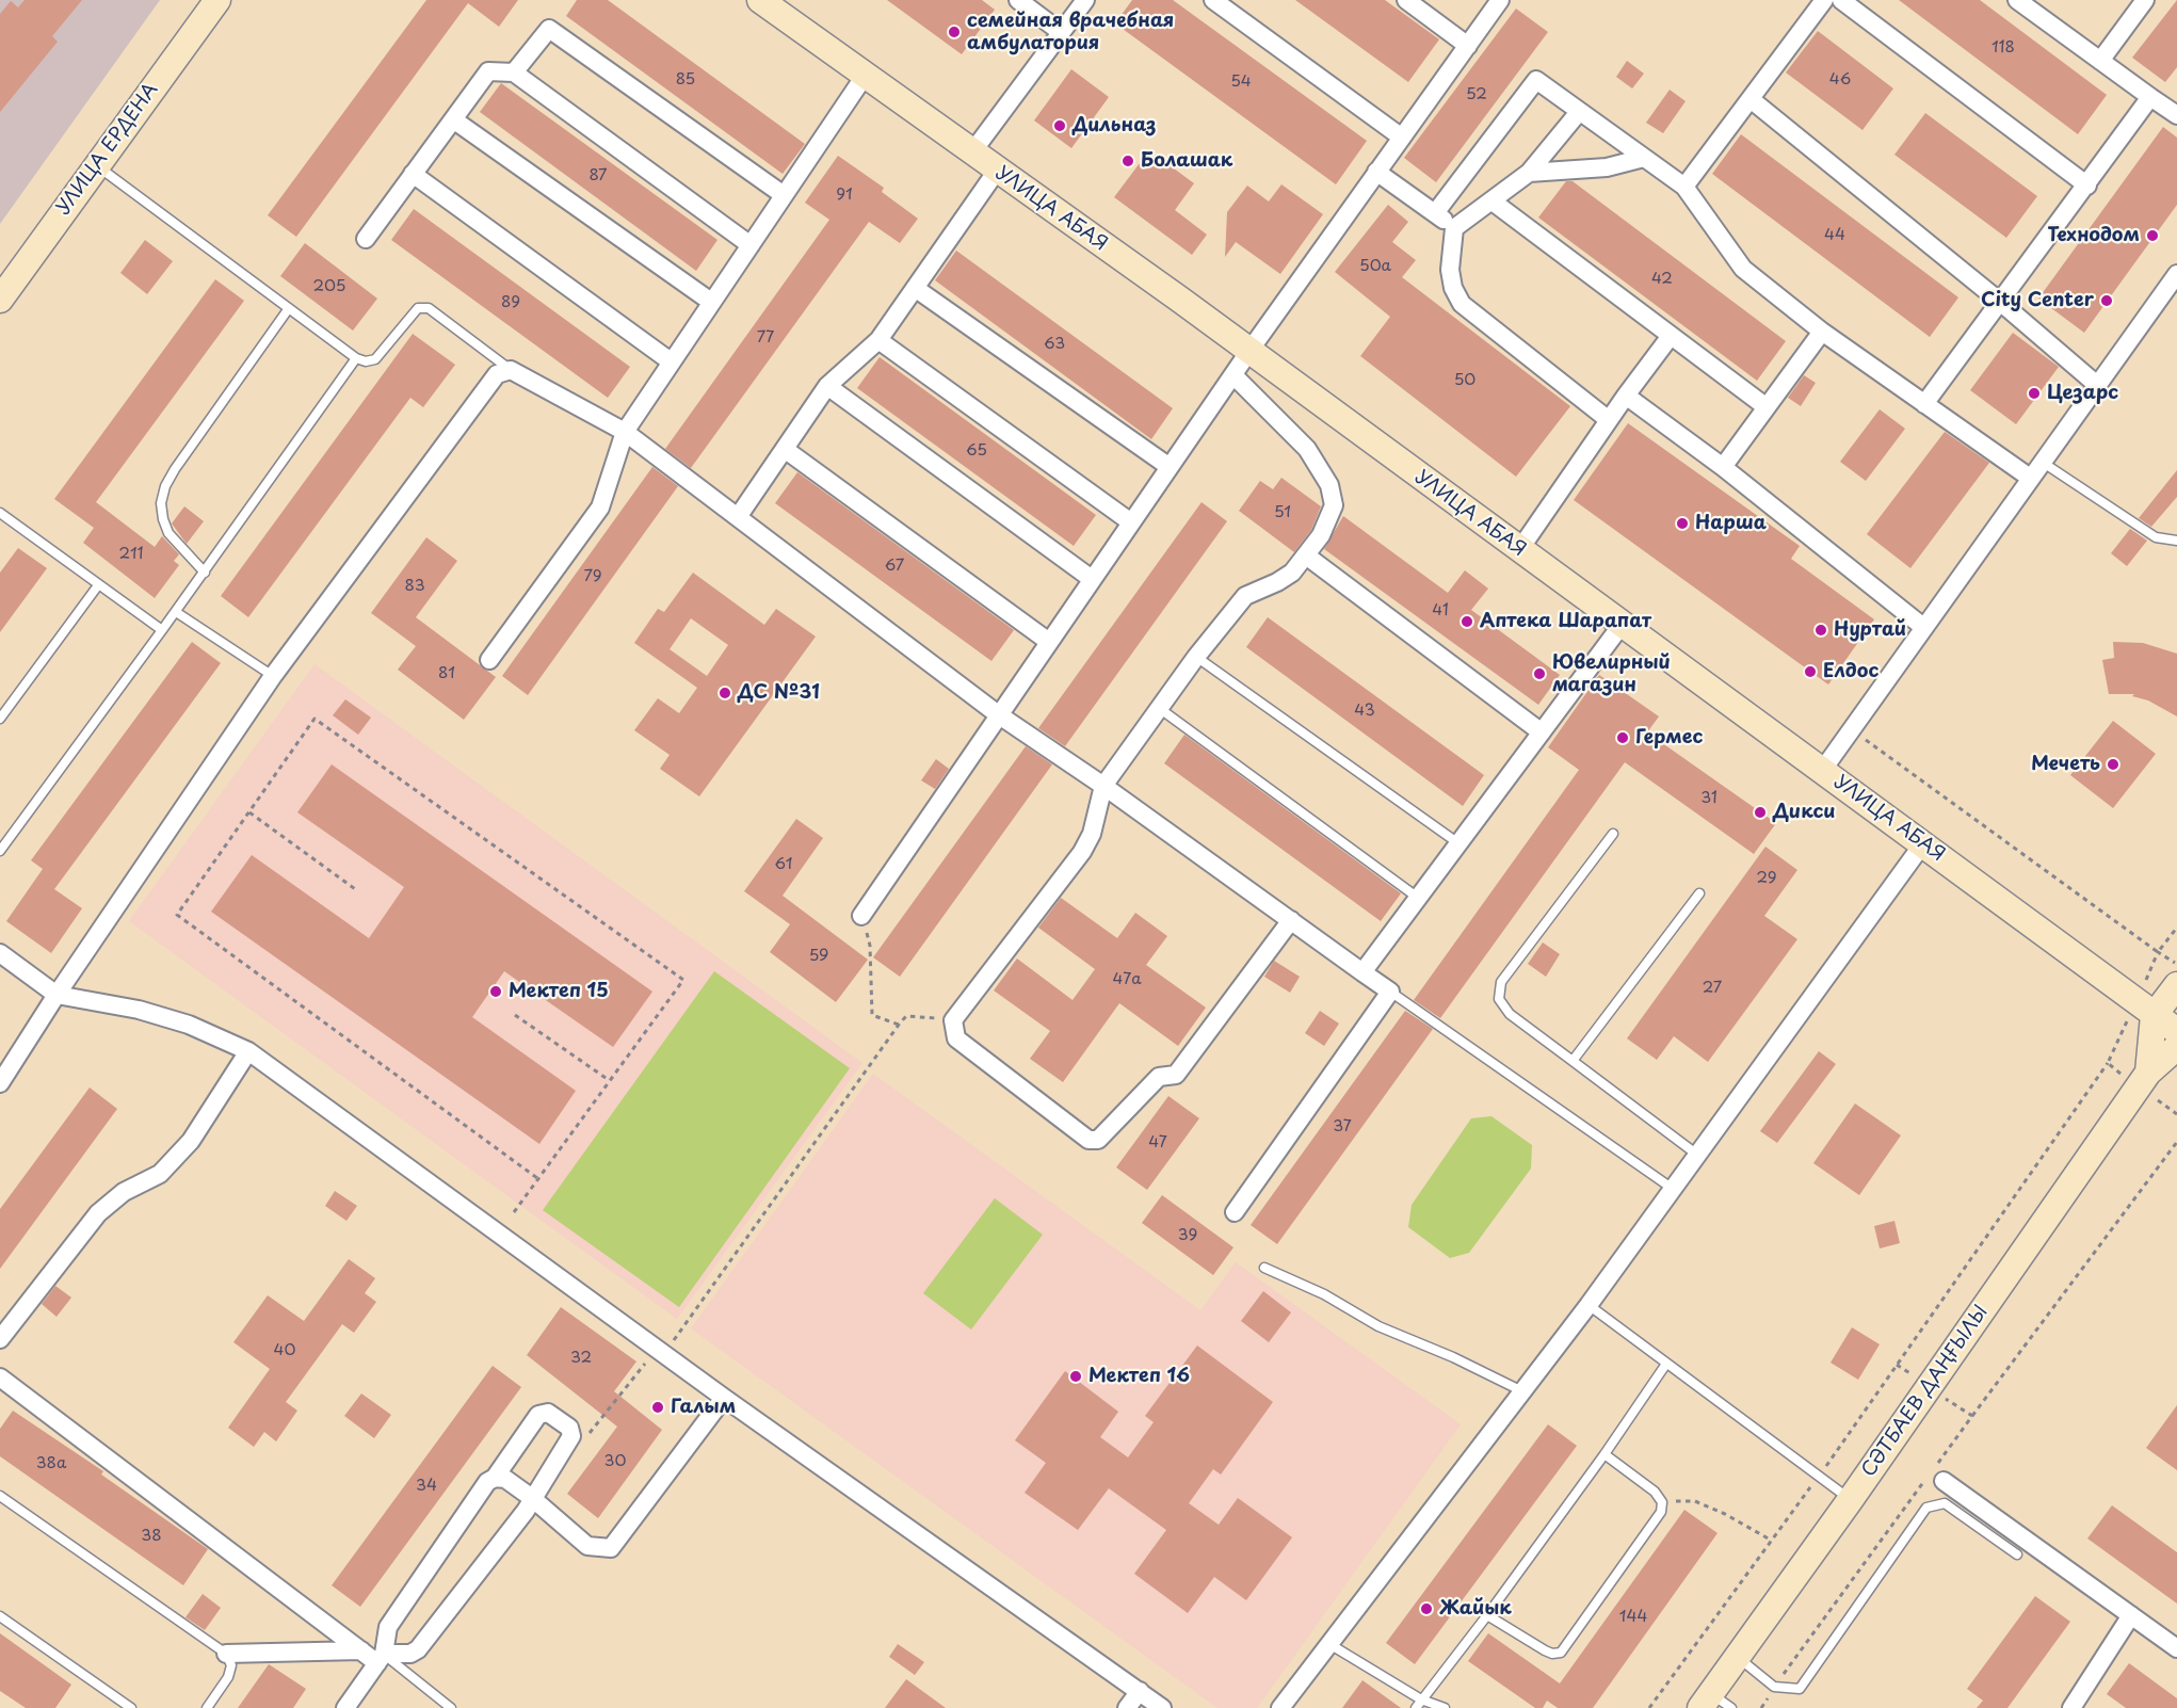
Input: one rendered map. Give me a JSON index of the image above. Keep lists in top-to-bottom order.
{
  "streets": {
    "street": ["УЛИЦА ЕРДЕНА", "УЛИЦА АБАЯ", "СӘТБАЕВ ДАҢҒЫЛЫ"]
  },
  "places": [
    "семейная врачебная амбулатория",
    "Дильназ",
    "Болашак",
    "Технодом",
    "City Center",
    "Цезарс",
    "Нарша",
    "Аптека Шарапат",
    "Нуртай",
    "Елдос",
    "Ювелирный магазин",
    "ДС №31",
    "Гермес",
    "Мечеть",
    "Дикси",
    "Мектеп 15",
    "Мектеп 16",
    "Галым",
    "Жайык"
  ],
  "house_numbers": [
    "118",
    "85",
    "46",
    "54",
    "52",
    "87",
    "91",
    "44",
    "50а",
    "42",
    "205",
    "89",
    "77",
    "63",
    "50",
    "65",
    "51",
    "211",
    "67",
    "79",
    "83",
    "41",
    "81",
    "43",
    "31",
    "61",
    "29",
    "59",
    "47а",
    "27",
    "37",
    "47",
    "39",
    "40",
    "32",
    "30",
    "38а",
    "34",
    "38",
    "144"
  ]
}
